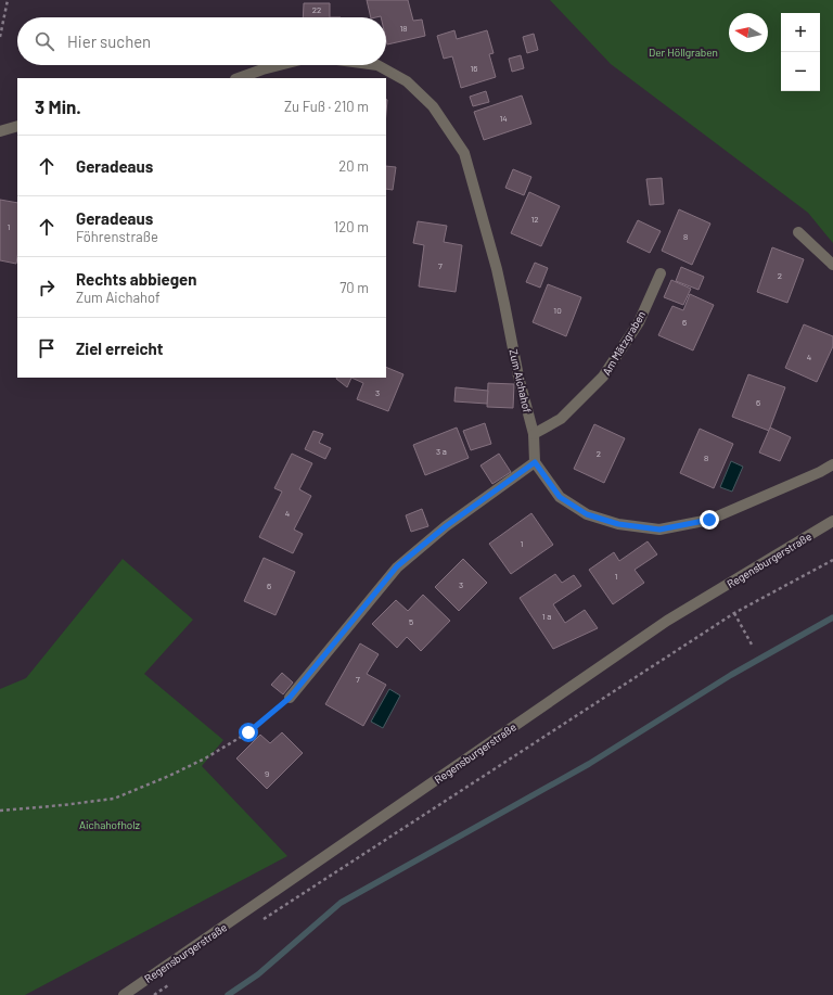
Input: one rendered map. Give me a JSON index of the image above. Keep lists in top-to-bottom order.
{
  "streets": {
    "street": ["Am Mätzgraben", "Zum Aichahof", "Regensburgerstraße"]
  },
  "crossings": [
    ["Am Mätzgraben", "Zum Aichahof"]
  ],
  "parks": ["Der Höllgraben", "Aichahofholz"],
  "house_numbers": [
    "22",
    "18",
    "16",
    "14",
    "12",
    "1",
    "8",
    "7",
    "2",
    "10",
    "6",
    "4",
    "3",
    "6",
    "3 a",
    "2",
    "8",
    "4",
    "1",
    "1",
    "3",
    "6",
    "1 a",
    "5",
    "7",
    "9"
  ],
  "north": "left",
  "page": {
    "map_buttons": ["+", "−"],
    "search": "Hier suchen",
    "heading": ["3 Min.", "Zu Fuß · 210 m"],
    "list": [
      ["Geradeaus", "20 m"],
      ["Geradeaus", "Föhrenstraße", "120 m"],
      ["Rechts abbiegen", "Zum Aichahof", "70 m"],
      "Ziel erreicht"
    ]
  }
}
